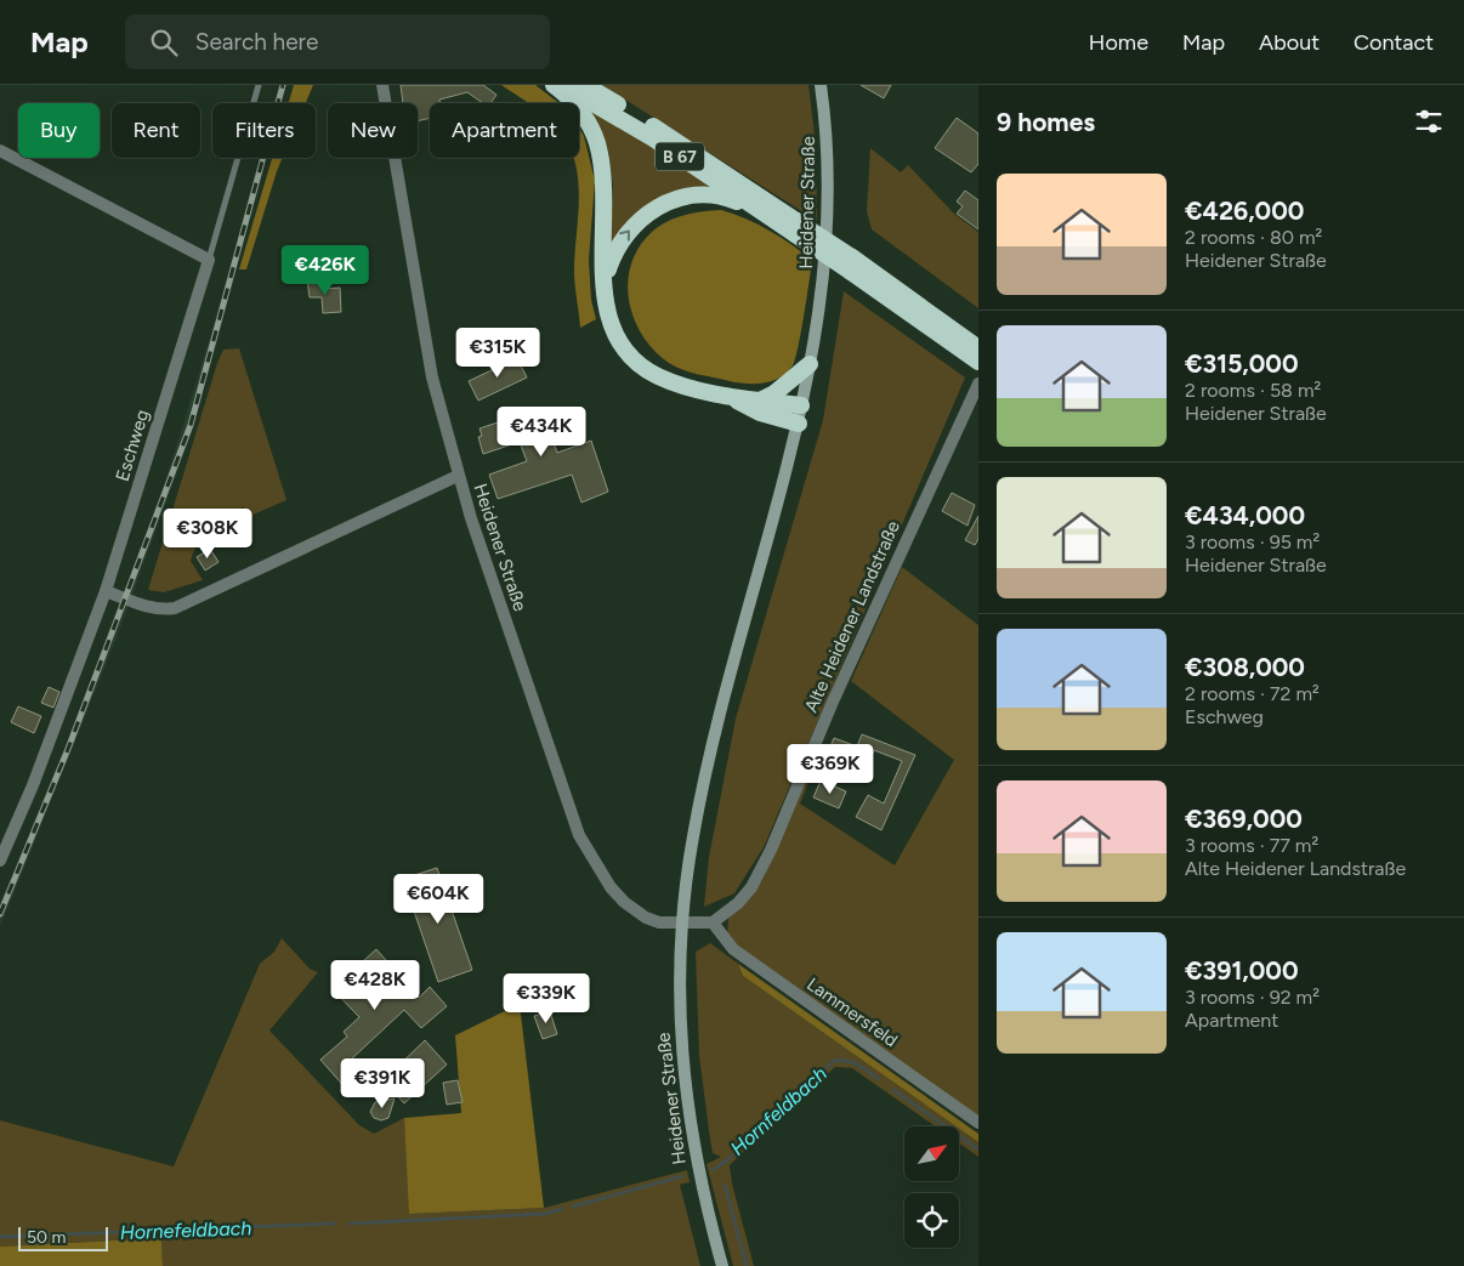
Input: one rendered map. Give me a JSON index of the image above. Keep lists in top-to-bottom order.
{
  "streets": {
    "highway": ["B 67"],
    "main road": ["Heidener Straße"],
    "street": ["Eschweg", "Alte Heidener Landstraße", "Lammersfeld"]
  },
  "crossings": [
    ["Alte Heidener Landstraße", "Lammersfeld"]
  ],
  "water": ["Hornfeldbach", "Hornefeldbach"],
  "scale_bar": "50 m",
  "north": "top right",
  "page": {
    "header": "Map",
    "search": "Search here",
    "nav": [
      "Home",
      "Map",
      "About",
      "Contact"
    ],
    "heading": "9 homes",
    "chip": [
      "Buy",
      "Rent",
      "Filters",
      "New",
      "Apartment"
    ],
    "list": [
      {
        "name": "€426,000",
        "note": "2 rooms · 80 m² · Heidener Straße"
      },
      {
        "name": "€315,000",
        "note": "2 rooms · 58 m² · Heidener Straße"
      },
      {
        "name": "€434,000",
        "note": "3 rooms · 95 m² · Heidener Straße"
      },
      {
        "name": "€308,000",
        "note": "2 rooms · 72 m² · Eschweg"
      },
      {
        "name": "€369,000",
        "note": "3 rooms · 77 m² · Alte Heidener Landstraße"
      },
      {
        "name": "€391,000",
        "note": "3 rooms · 92 m² · Apartment"
      }
    ],
    "price": [
      "€426K",
      "€315K",
      "€434K",
      "€308K",
      "€369K",
      "€604K",
      "€428K",
      "€339K",
      "€391K"
    ],
    "scale": "50 m"
  }
}
